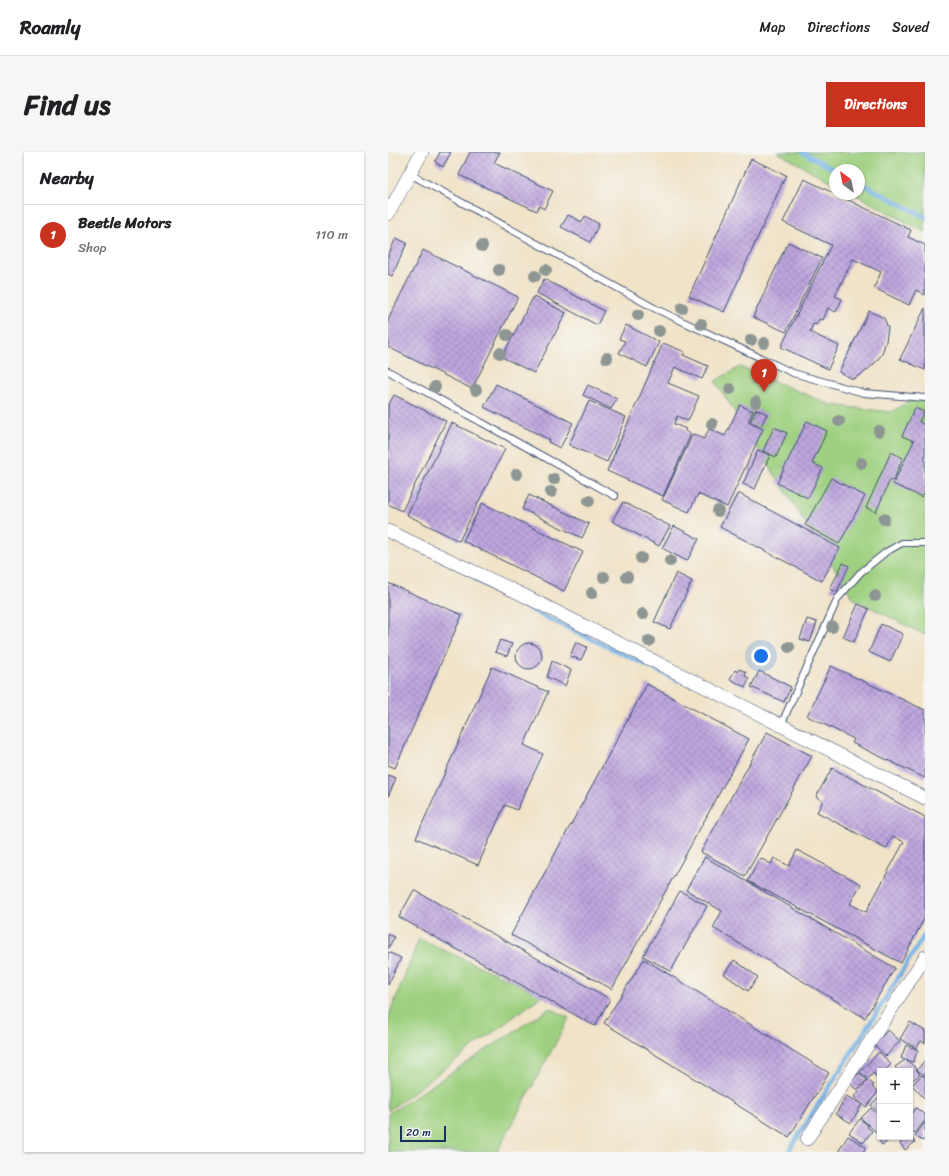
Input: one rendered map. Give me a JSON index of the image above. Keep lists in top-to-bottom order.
{
  "scale_bar": "20 m",
  "north": "top left",
  "page": {
    "header": "Roamly",
    "nav": ["Map", "Directions", "Saved"],
    "title": "Find us",
    "buttons": "Directions",
    "heading": "Nearby",
    "list": [
      {
        "mark": "1",
        "name": "Beetle Motors",
        "note": "Shop",
        "value": "110 m"
      }
    ],
    "pins": "1",
    "map_buttons": ["+", "−"],
    "scale": "20 m"
  }
}
